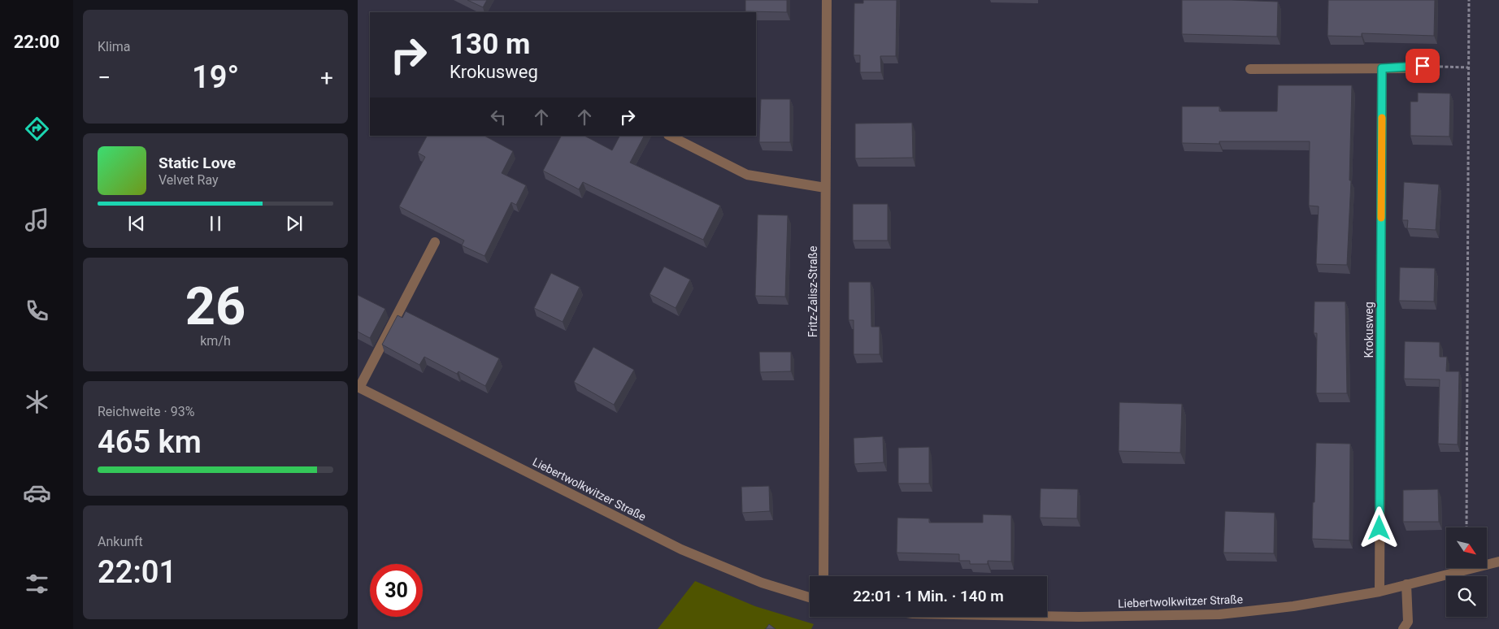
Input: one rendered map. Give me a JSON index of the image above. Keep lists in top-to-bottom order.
{
  "streets": {
    "street": ["Fritz-Zalisz-Straße", "Krokusweg", "Liebertwolkwitzer Straße"]
  },
  "crossings": [
    ["Krokusweg", "Liebertwolkwitzer Straße"]
  ],
  "north": "bottom right",
  "page": {
    "tabs": "22:00",
    "tile": [
      "Klima",
      ["26", "km/h"],
      ["Reichweite · 93%", "465 km"],
      ["Ankunft", "22:01"]
    ],
    "turn": ["130 m", "Krokusweg"],
    "heat": ["−", "19°", "+"],
    "song": ["Static Love", "Velvet Ray"],
    "limit": "30",
    "trip": "22:01 · 1 Min. · 140 m"
  }
}
